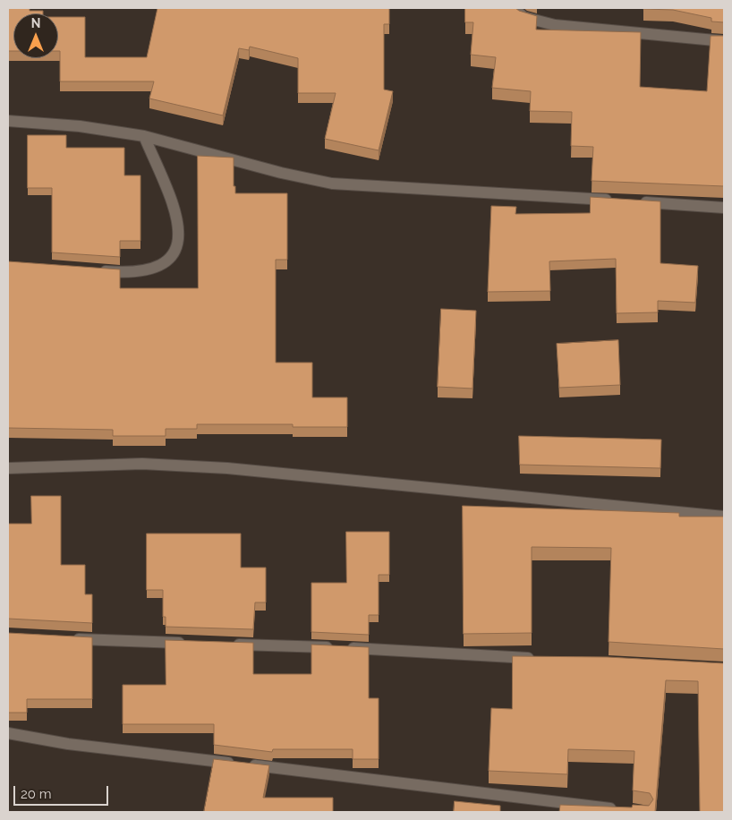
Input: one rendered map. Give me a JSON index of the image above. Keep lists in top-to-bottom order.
{
  "scale_bar": "20 m",
  "north": "top"
}
